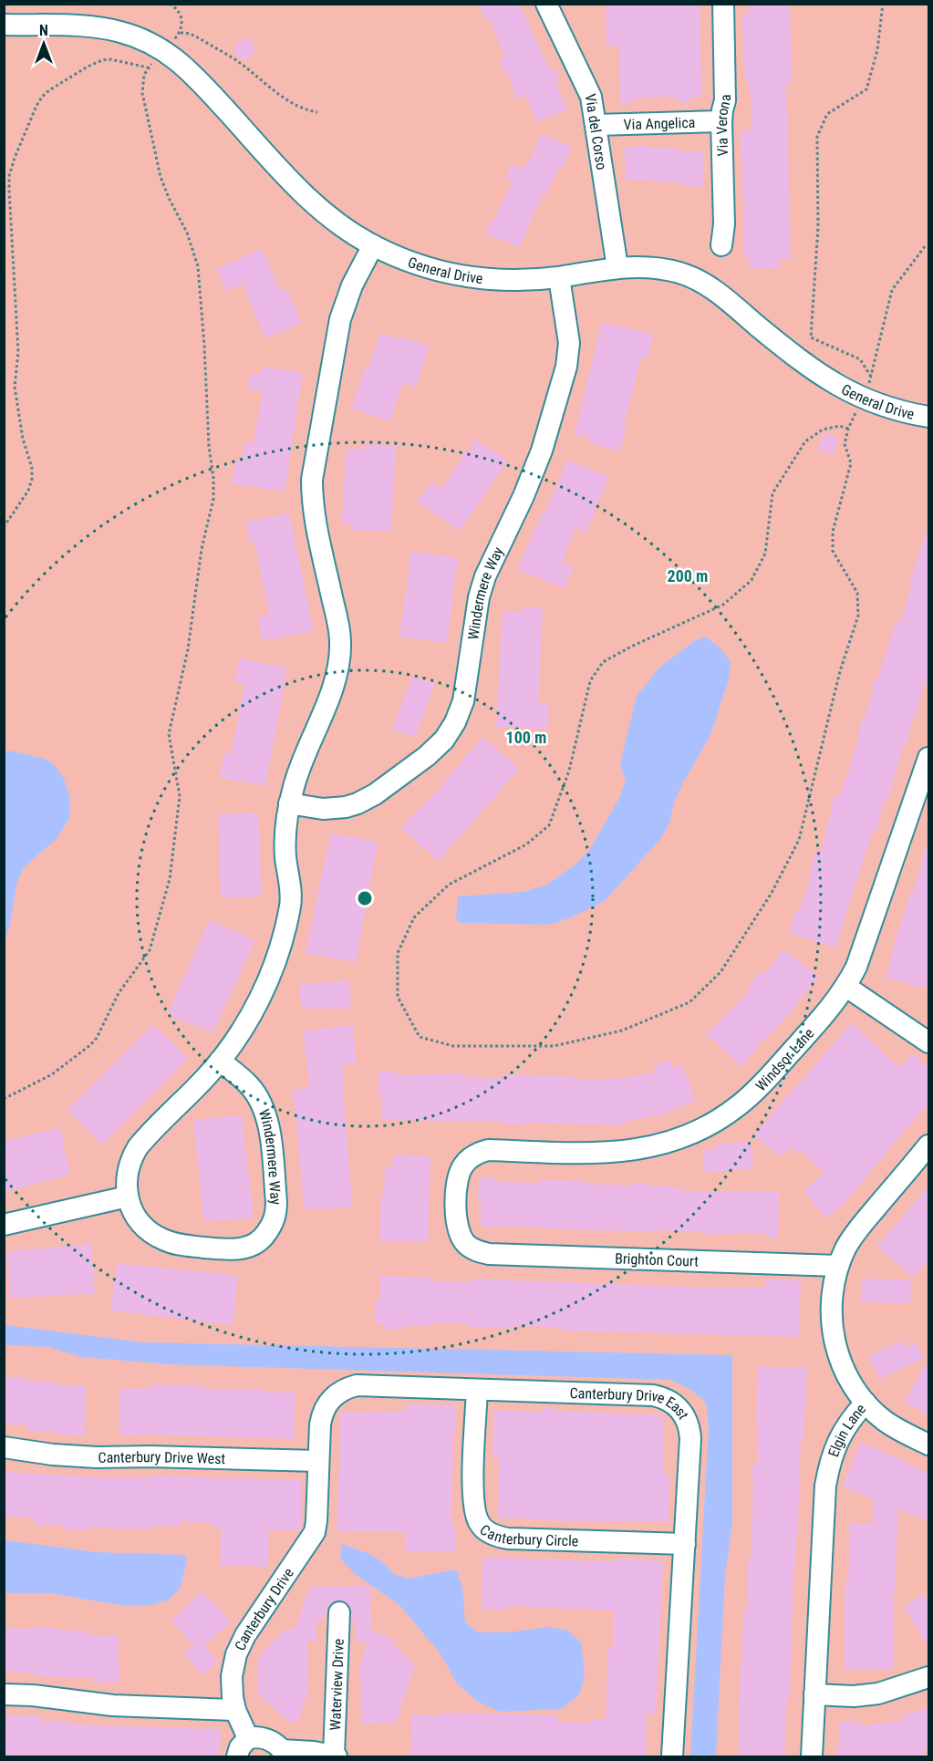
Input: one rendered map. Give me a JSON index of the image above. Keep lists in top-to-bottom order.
{
  "streets": {
    "street": [
      "Via Angelica",
      "Via Verona",
      "Via del Corso",
      "General Drive",
      "Windermere Way",
      "Windsor Lane",
      "Brighton Court",
      "Canterbury Drive East",
      "Elgin Lane",
      "Canterbury Drive West",
      "Canterbury Circle",
      "Canterbury Drive",
      "Waterview Drive"
    ]
  },
  "crossings": [
    ["Via Angelica", "Via Verona"],
    ["Via Angelica", "Via del Corso"],
    ["Via del Corso", "General Drive"],
    ["General Drive", "Windermere Way"],
    ["Windsor Lane", "Brighton Court"],
    ["Brighton Court", "Elgin Lane"],
    ["Canterbury Drive East", "Canterbury Drive West"],
    ["Canterbury Drive East", "Canterbury Circle"],
    ["Canterbury Drive East", "Canterbury Drive"],
    ["Canterbury Drive West", "Canterbury Drive"]
  ],
  "north": "top",
  "rings": ["200 m", "100 m"]
}
